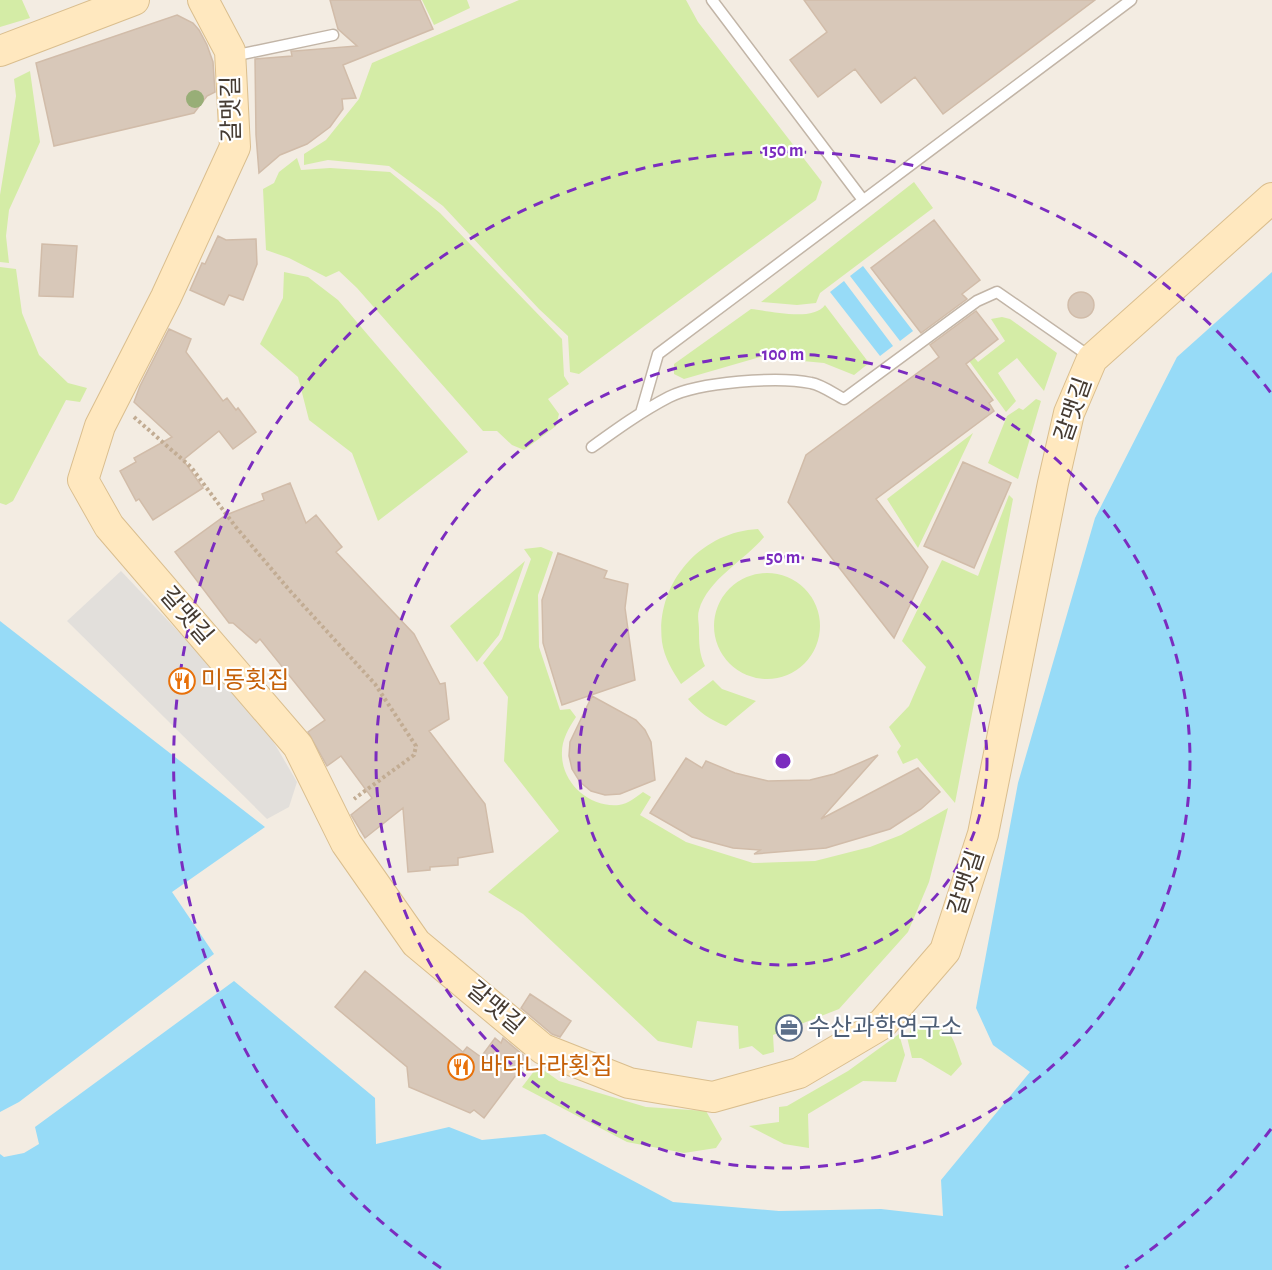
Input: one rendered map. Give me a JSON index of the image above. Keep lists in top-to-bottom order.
{
  "streets": {
    "street": ["갈맷길"]
  },
  "places": {
    "restaurant": ["미동횟집", "바다나라횟집"],
    "office": ["수산과학연구소"]
  },
  "rings": ["150 m", "100 m", "50 m"]
}
